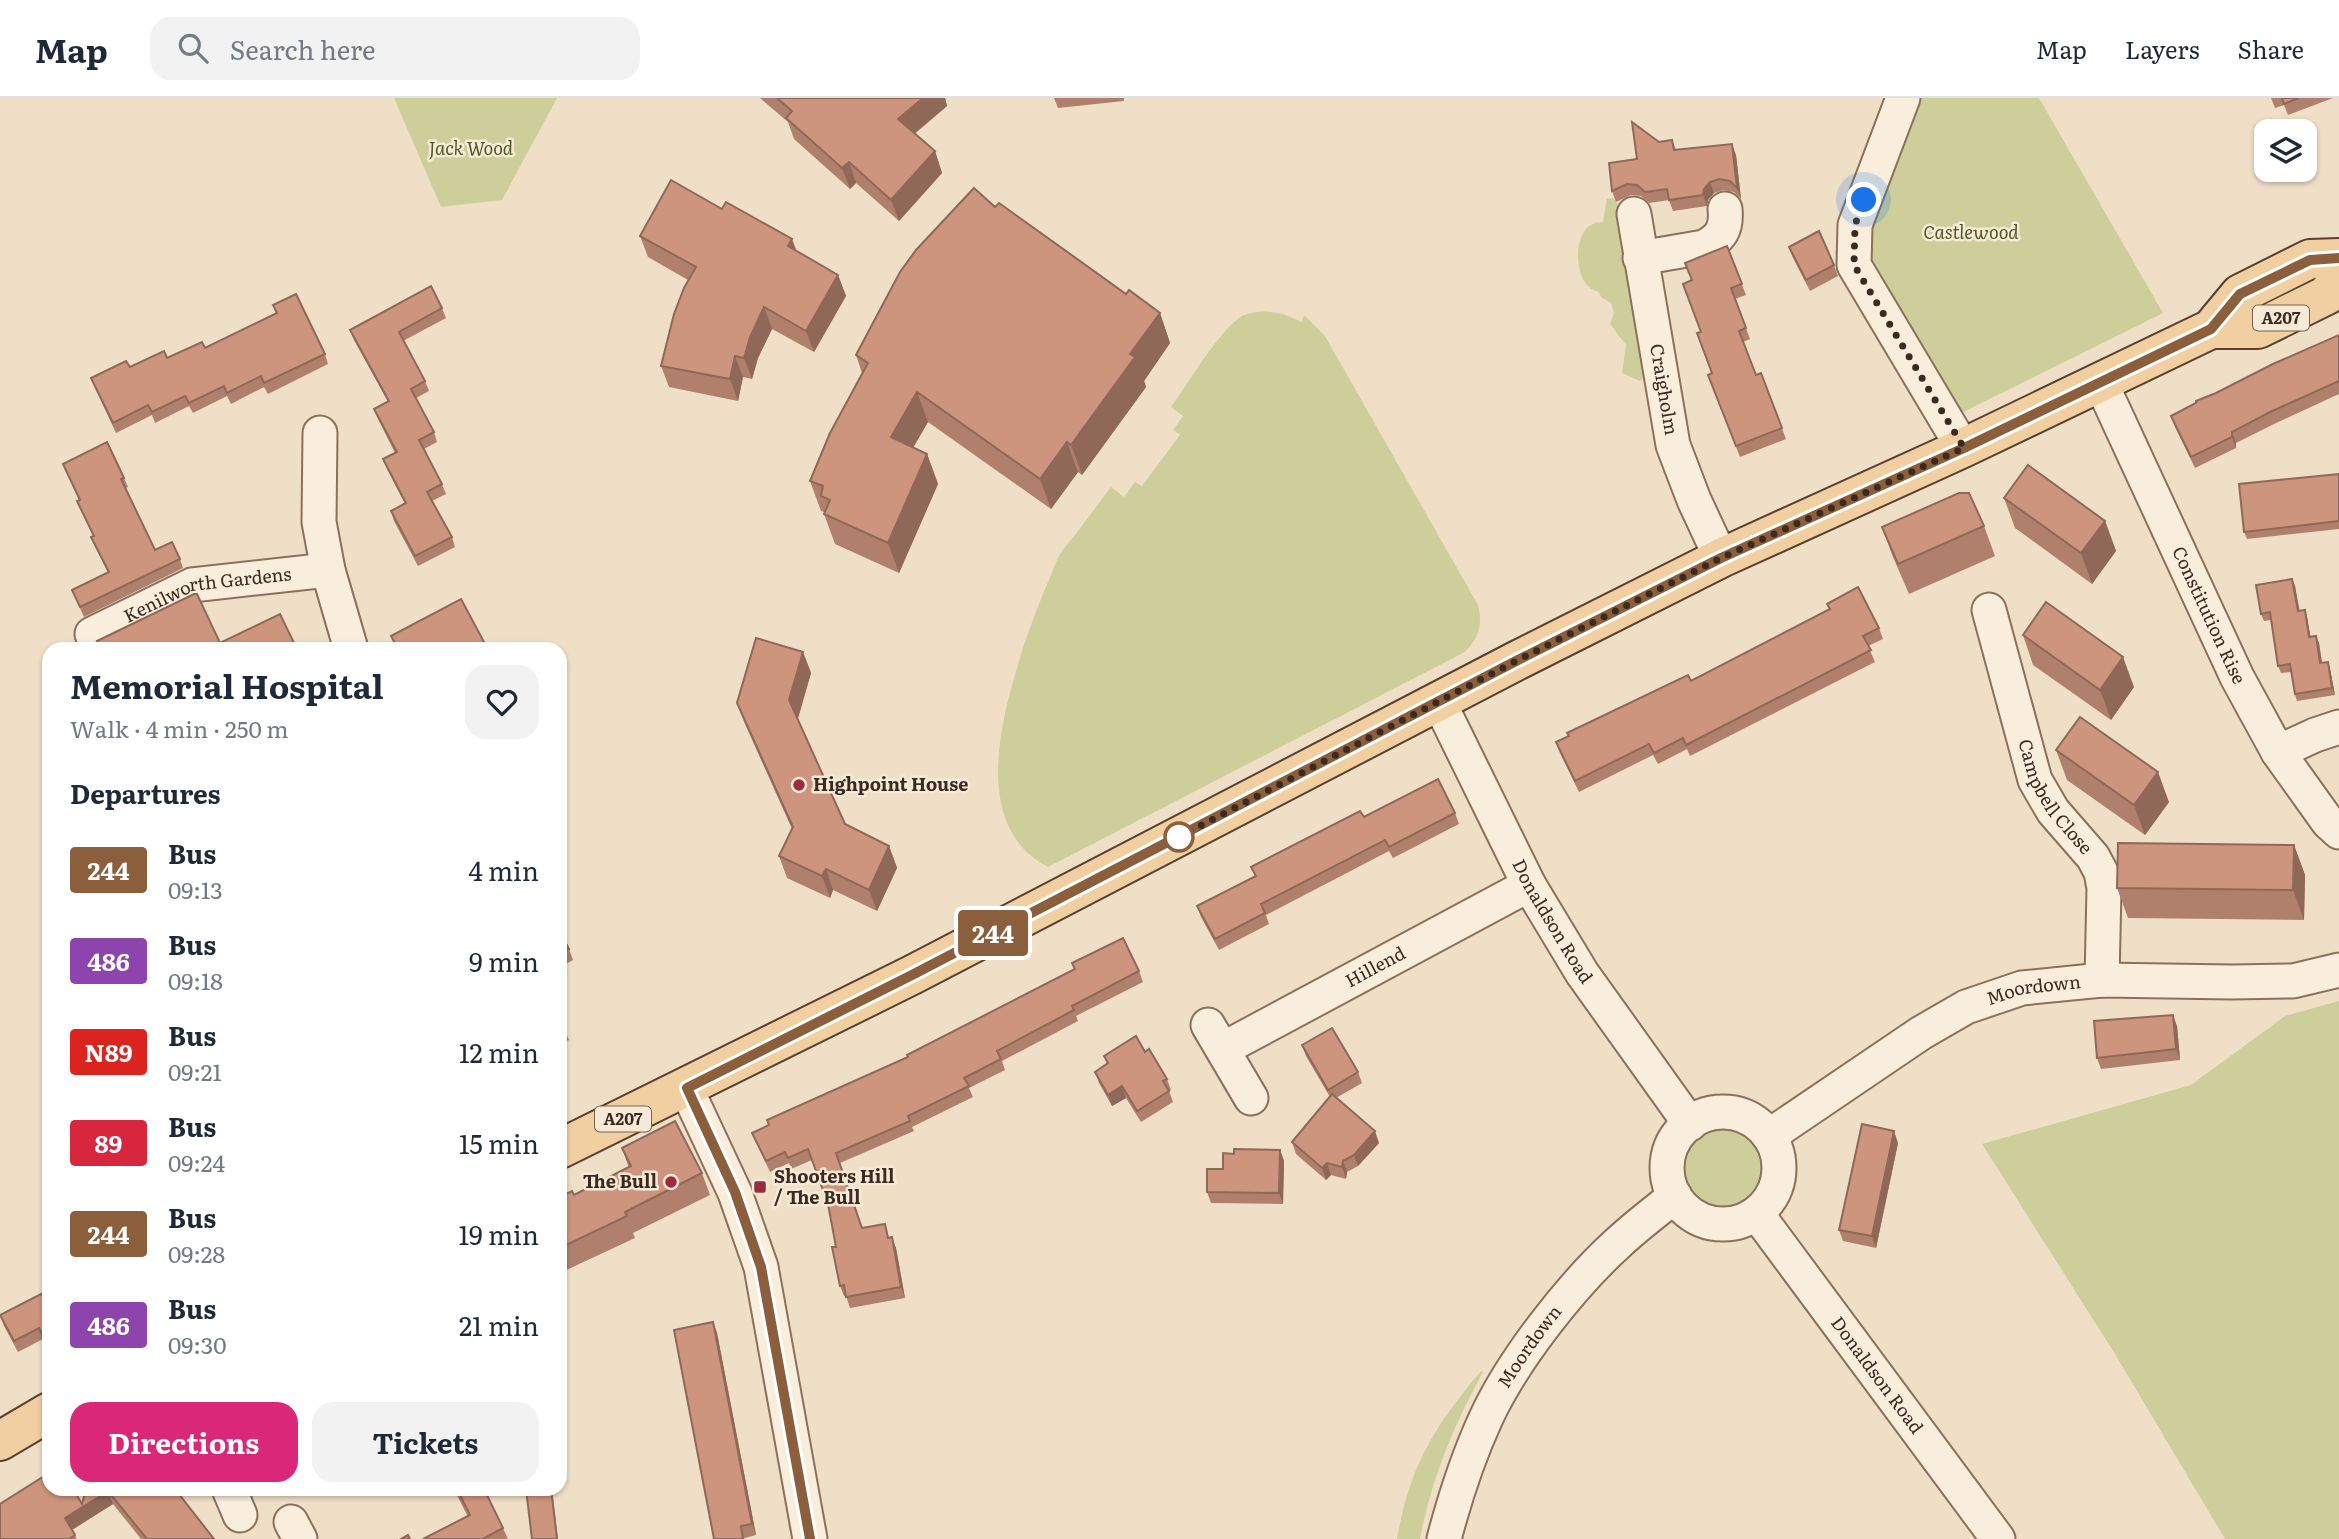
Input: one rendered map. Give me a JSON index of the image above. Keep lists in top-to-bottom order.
{
  "streets": {
    "main road": ["A207"],
    "street": [
      "Craigholm",
      "Kenilworth Gardens",
      "Constitution Rise",
      "Campbell Close",
      "Donaldson Road",
      "Hillend",
      "Moordown"
    ]
  },
  "crossings": [
    ["A207", "Craigholm"],
    ["A207", "Constitution Rise"],
    ["A207", "Donaldson Road"],
    ["Campbell Close", "Moordown"],
    ["Donaldson Road", "Hillend"],
    ["Donaldson Road", "Moordown"]
  ],
  "parks": ["Jack Wood", "Castlewood"],
  "places": {
    "other": ["Highpoint House", "The Bull"],
    "transit": ["Shooters Hill / The Bull"]
  },
  "lines": ["bus line 244"],
  "page": {
    "header": "Map",
    "search": "Search here",
    "nav": ["Map", "Layers", "Share"],
    "on_map": "244",
    "heading": [
      ["Memorial Hospital", "Walk · 4 min · 250 m"],
      "Departures"
    ],
    "list": [
      {
        "mark": "244",
        "name": "Bus",
        "note": "09:13",
        "value": "4 min"
      },
      {
        "mark": "486",
        "name": "Bus",
        "note": "09:18",
        "value": "9 min"
      },
      {
        "mark": "N89",
        "name": "Bus",
        "note": "09:21",
        "value": "12 min"
      },
      {
        "mark": "89",
        "name": "Bus",
        "note": "09:24",
        "value": "15 min"
      },
      {
        "mark": "244",
        "name": "Bus",
        "note": "09:28",
        "value": "19 min"
      },
      {
        "mark": "486",
        "name": "Bus",
        "note": "09:30",
        "value": "21 min"
      }
    ],
    "buttons": ["Directions", "Tickets"]
  }
}
